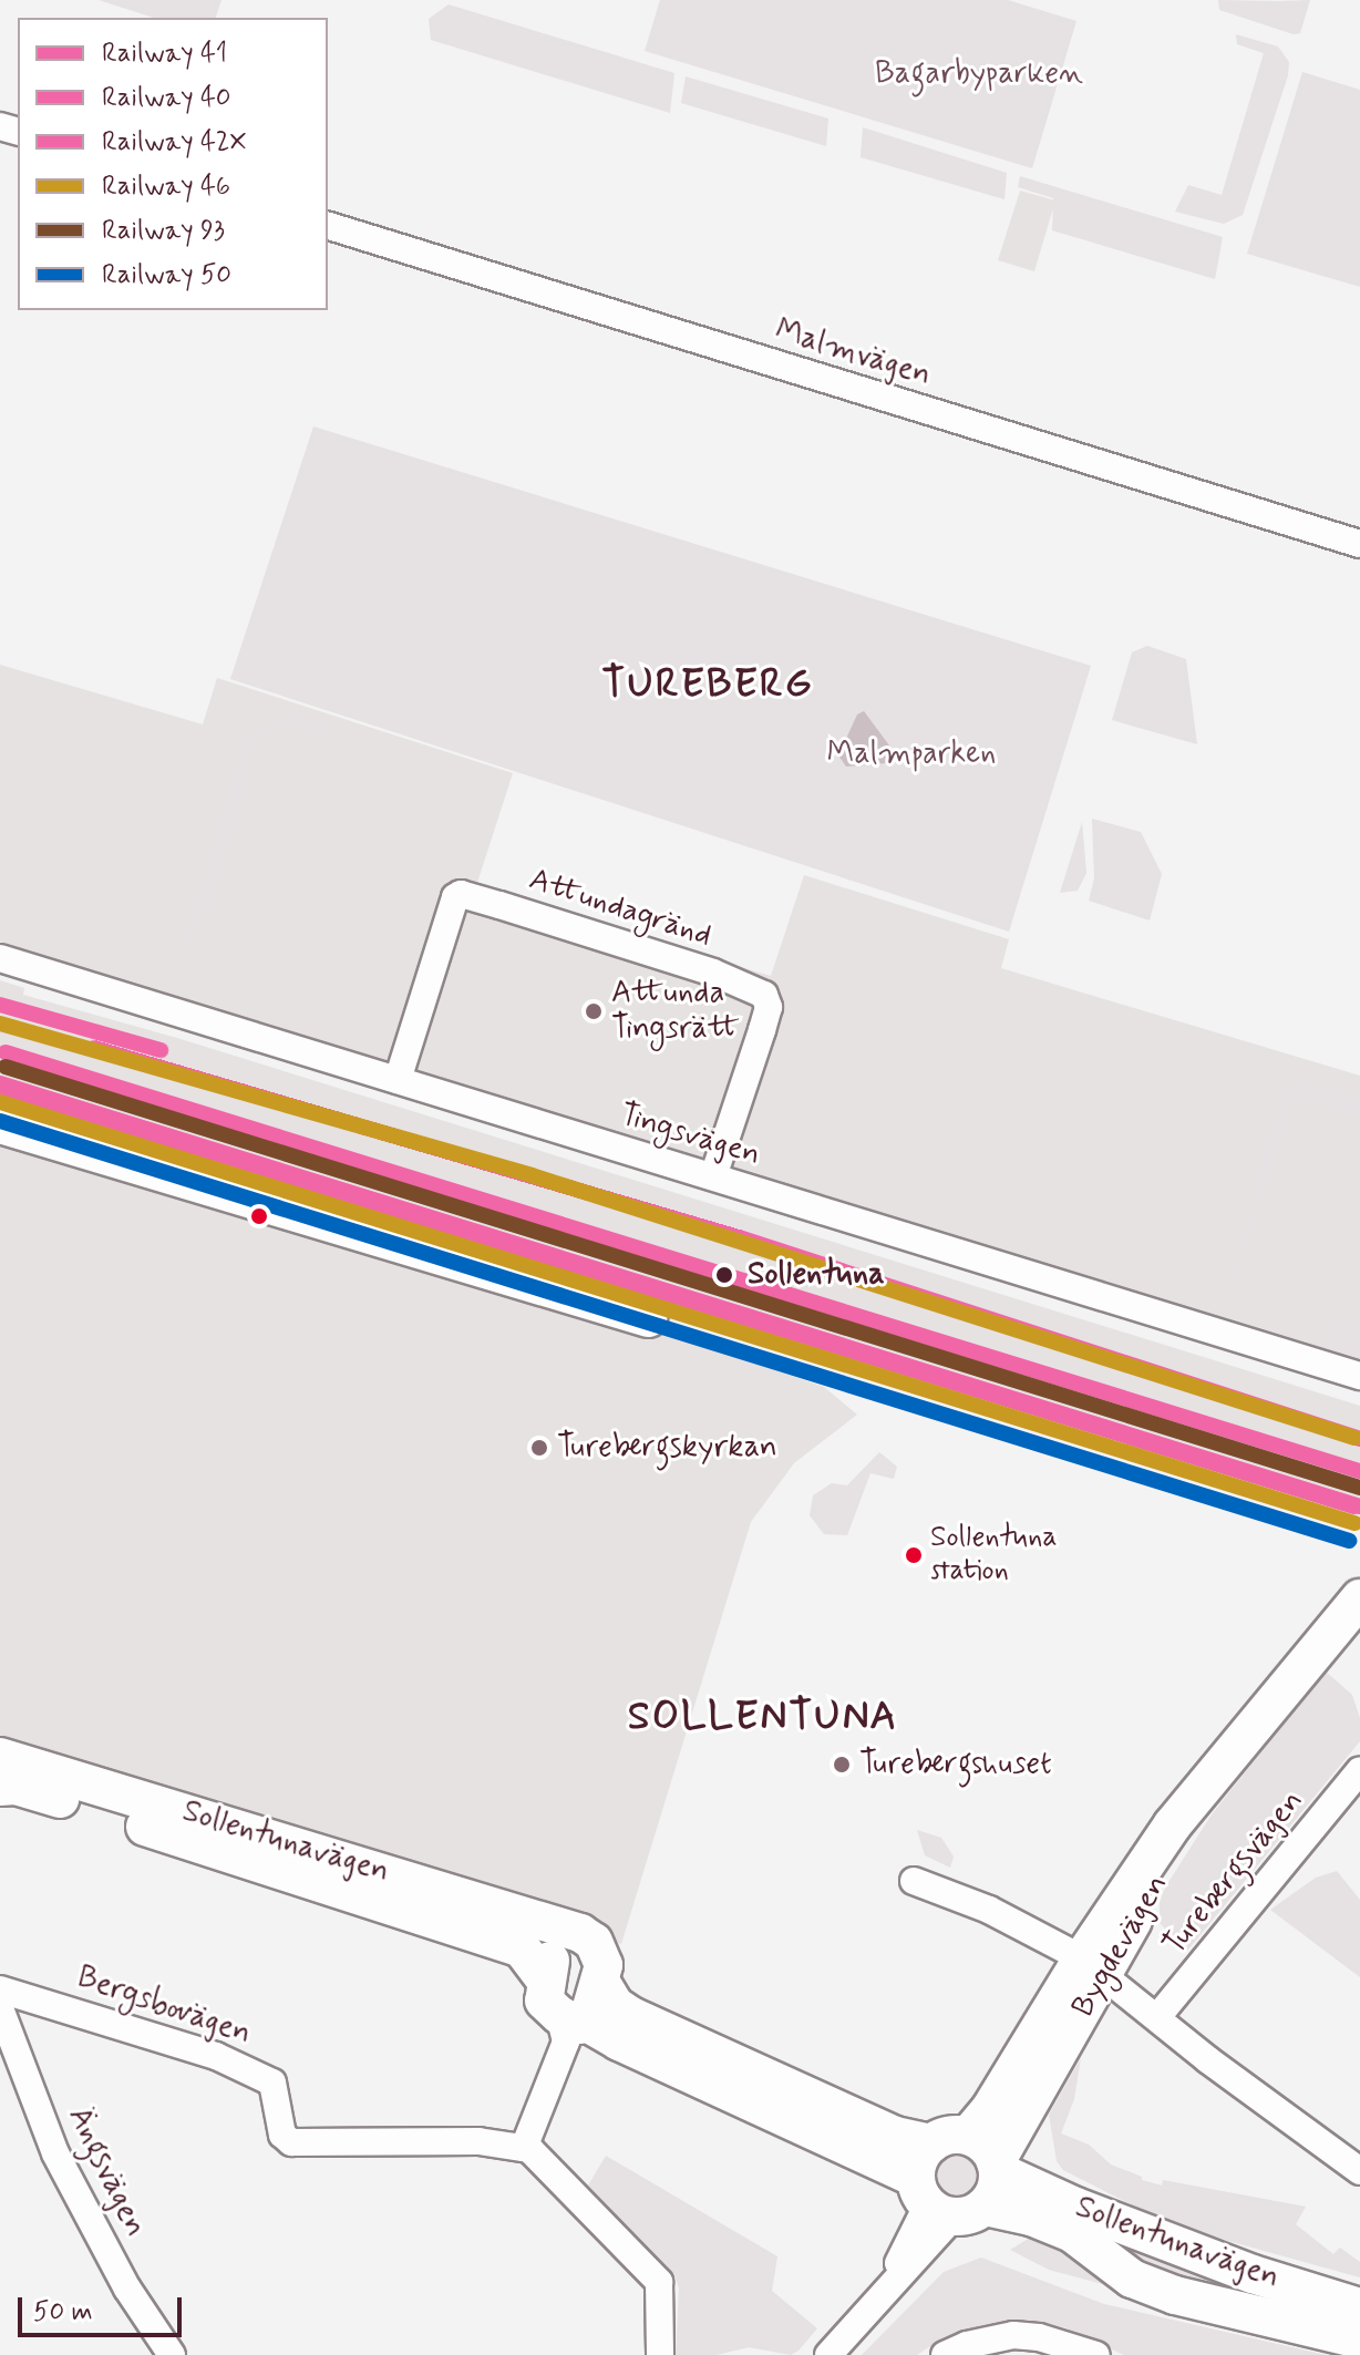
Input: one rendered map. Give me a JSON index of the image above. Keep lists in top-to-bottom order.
{
  "streets": {
    "street": [
      "Malmvägen",
      "Attundagränd",
      "Tingsvägen",
      "Sollentunavägen",
      "Turebergsvägen",
      "Bygdevägen",
      "Bergsbovägen",
      "Ängsvägen"
    ]
  },
  "crossings": [
    ["Attundagränd", "Tingsvägen"],
    ["Sollentunavägen", "Bygdevägen"]
  ],
  "districts": ["TUREBERG", "SOLLENTUNA"],
  "parks": ["Bagarbyparken", "Malmparken"],
  "places": [
    "Attunda Tingsrätt",
    "Sollentuna",
    "Turebergskyrkan",
    "Sollentuna station",
    "Turebergshuset"
  ],
  "lines": [
    "rail line 41",
    "rail line 46",
    "rail line 42X",
    "rail line 93",
    "rail line 40",
    "rail line 50"
  ],
  "legend": [
    "Railway 41",
    "Railway 40",
    "Railway 42X",
    "Railway 46",
    "Railway 93",
    "Railway 50"
  ],
  "scale_bar": "50 m"
}
